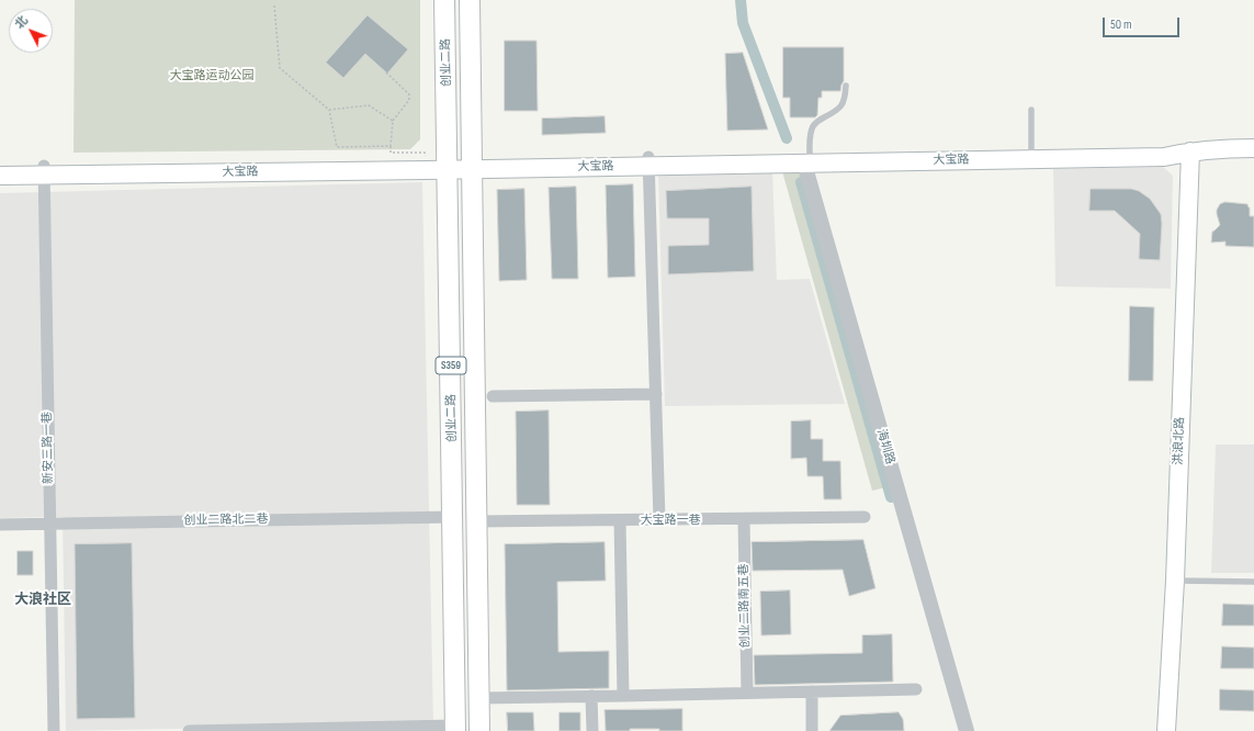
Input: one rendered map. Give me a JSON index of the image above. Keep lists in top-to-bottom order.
{
  "streets": {
    "main road": [
      "创业二路",
      "大宝路",
      "S359",
      "洪浪北路"
    ],
    "street": [
      "海圳路",
      "新安三路一巷",
      "创业二路北二巷",
      "大宝路一巷",
      "创业二路南五巷"
    ]
  },
  "crossings": [
    ["创业二路", "大宝路"],
    ["创业二路", "创业二路北二巷"],
    ["创业二路", "大宝路一巷"],
    ["大宝路", "洪浪北路"],
    ["大宝路", "海圳路"],
    ["大宝路", "新安三路一巷"],
    ["新安三路一巷", "创业二路北二巷"],
    ["大宝路一巷", "创业二路南五巷"]
  ],
  "districts": ["大浪社区"],
  "parks": ["大宝路运动公园"],
  "scale_bar": "50 m",
  "north": "top left"
}
